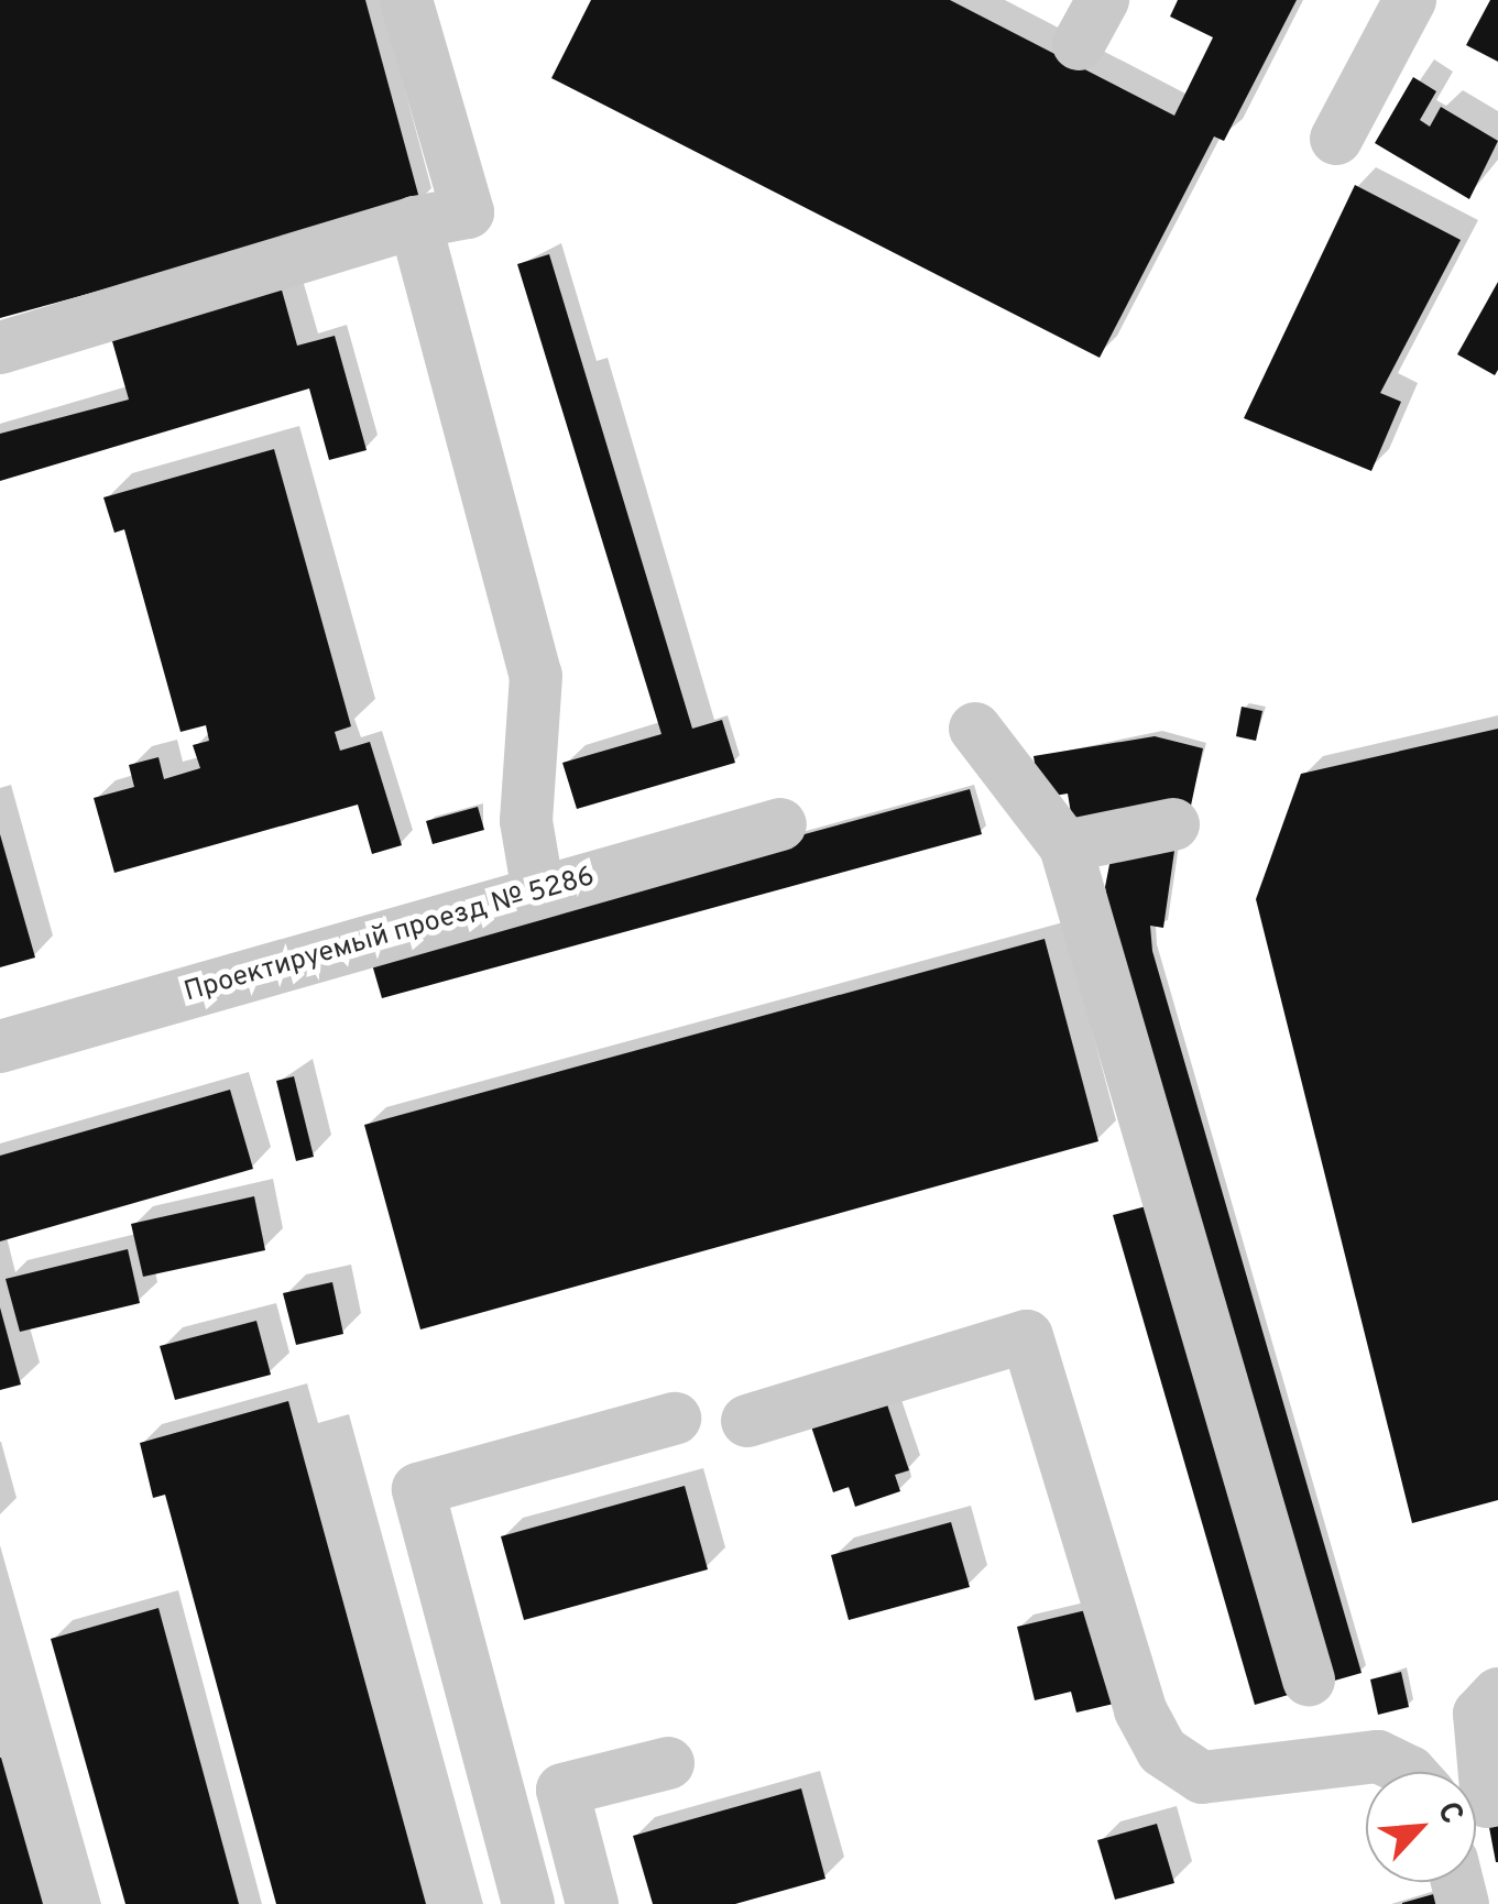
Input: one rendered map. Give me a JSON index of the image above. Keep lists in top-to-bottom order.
{
  "streets": {
    "street": ["Проектируемый проезд № 5286"]
  },
  "north": "top right"
}
